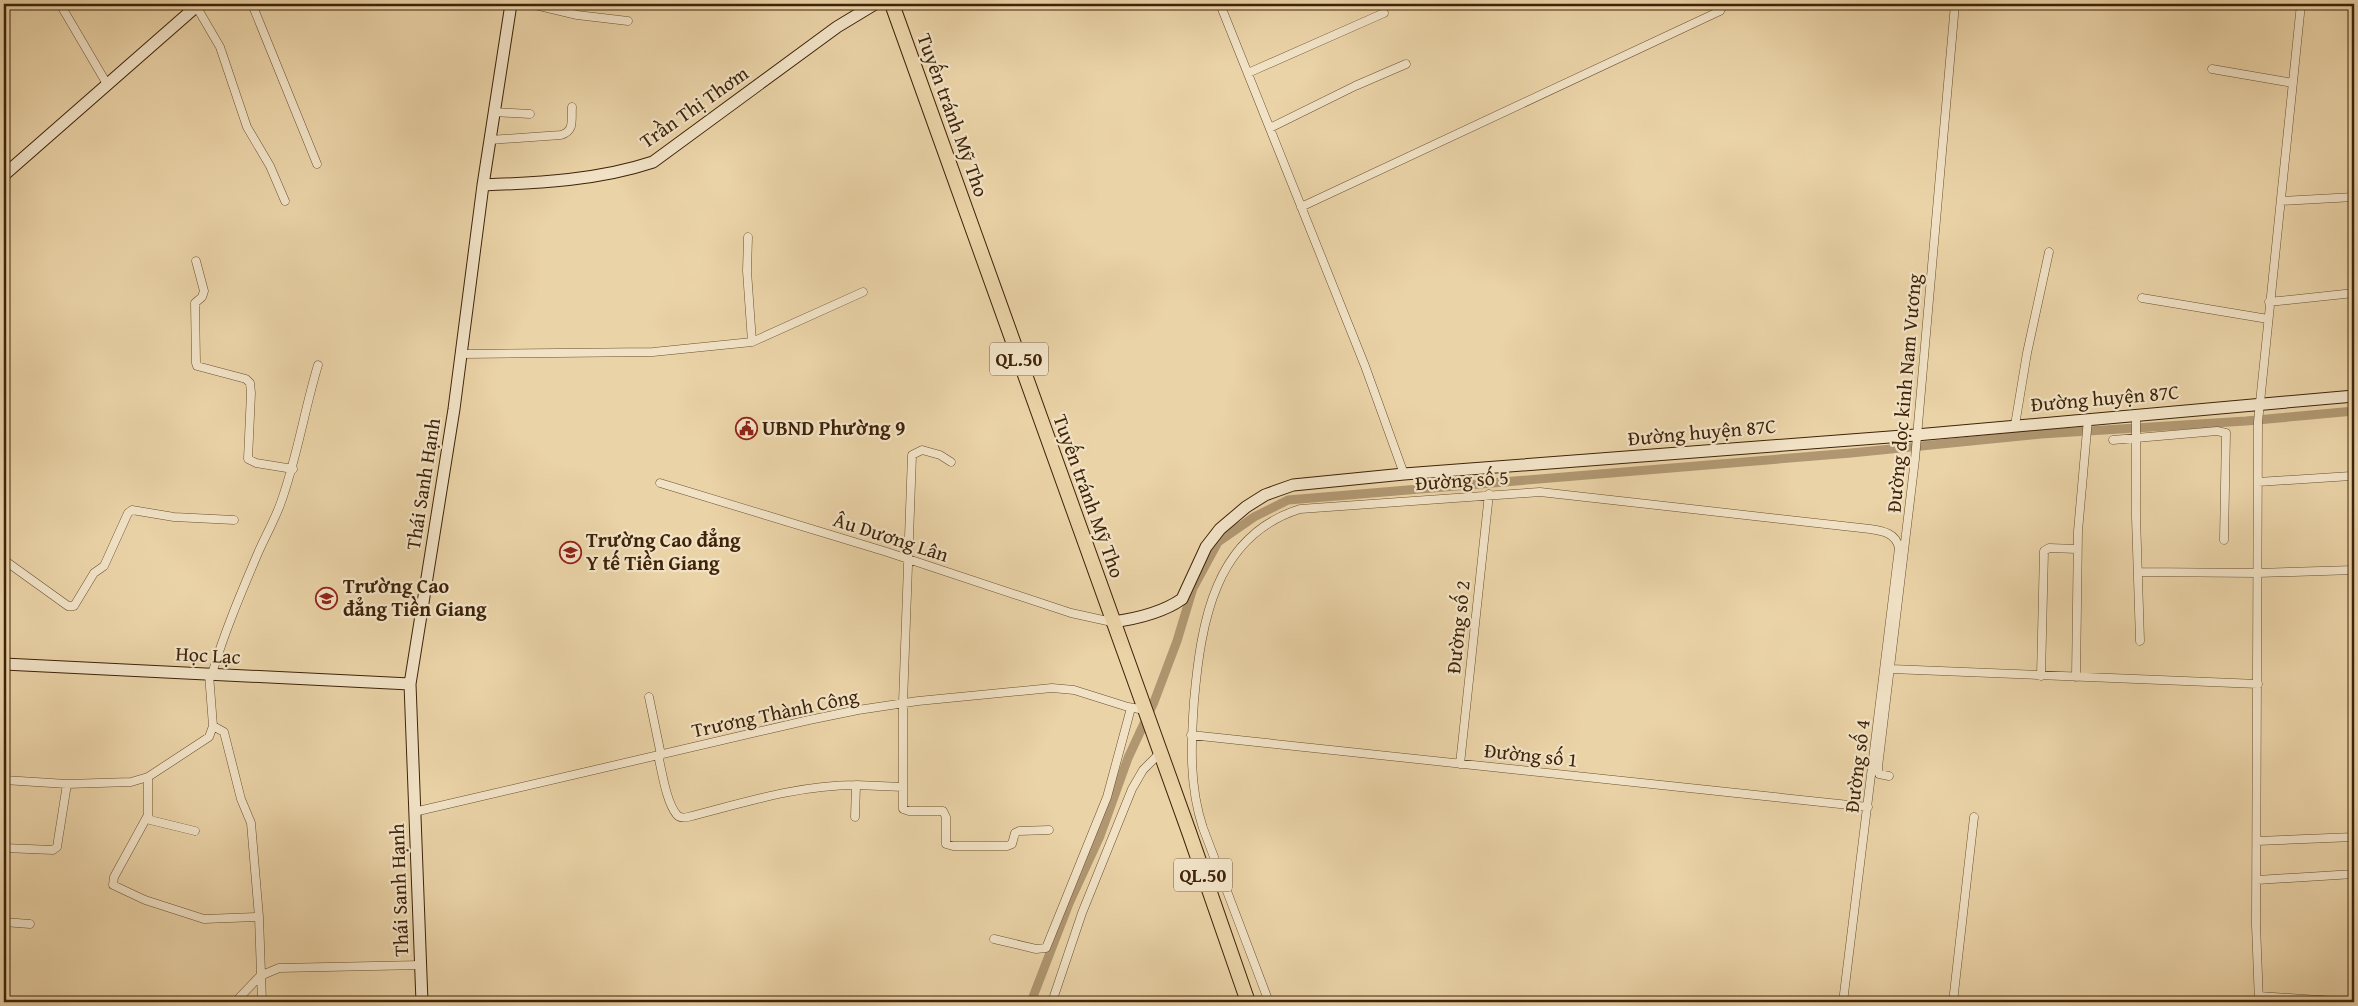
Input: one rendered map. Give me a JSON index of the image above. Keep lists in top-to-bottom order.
{
  "streets": {
    "highway": ["Tuyến tránh Mỹ Tho", "QL.50"],
    "street": [
      "Trần Thị Thơm",
      "Đường dọc kinh Nam Vương",
      "Đường huyện 87C",
      "Đường số 5",
      "Thái Sanh Hạnh",
      "Âu Dương Lân",
      "Đường số 2",
      "Học Lạc",
      "Trương Thành Công",
      "Đường số 1",
      "Đường số 4"
    ]
  },
  "crossings": [
    ["Trần Thị Thơm", "Thái Sanh Hạnh"],
    ["Tuyến tránh Mỹ Tho", "Đường huyện 87C"],
    ["Tuyến tránh Mỹ Tho", "Âu Dương Lân"],
    ["Tuyến tránh Mỹ Tho", "Trương Thành Công"],
    ["Đường dọc kinh Nam Vương", "Đường huyện 87C"],
    ["Đường huyện 87C", "Âu Dương Lân"],
    ["Đường số 5", "Đường số 2"],
    ["Đường số 5", "Đường số 1"],
    ["Đường số 5", "Đường số 4"],
    ["Thái Sanh Hạnh", "Học Lạc"],
    ["Thái Sanh Hạnh", "Trương Thành Công"],
    ["Đường số 2", "Đường số 1"],
    ["Đường số 1", "Đường số 4"]
  ],
  "places": {
    "public building": ["UBND Phường 9"],
    "school or university": ["Trường Cao đẳng Y tế Tiền Giang", "Trường Cao đẳng Tiền Giang"]
  }
}
